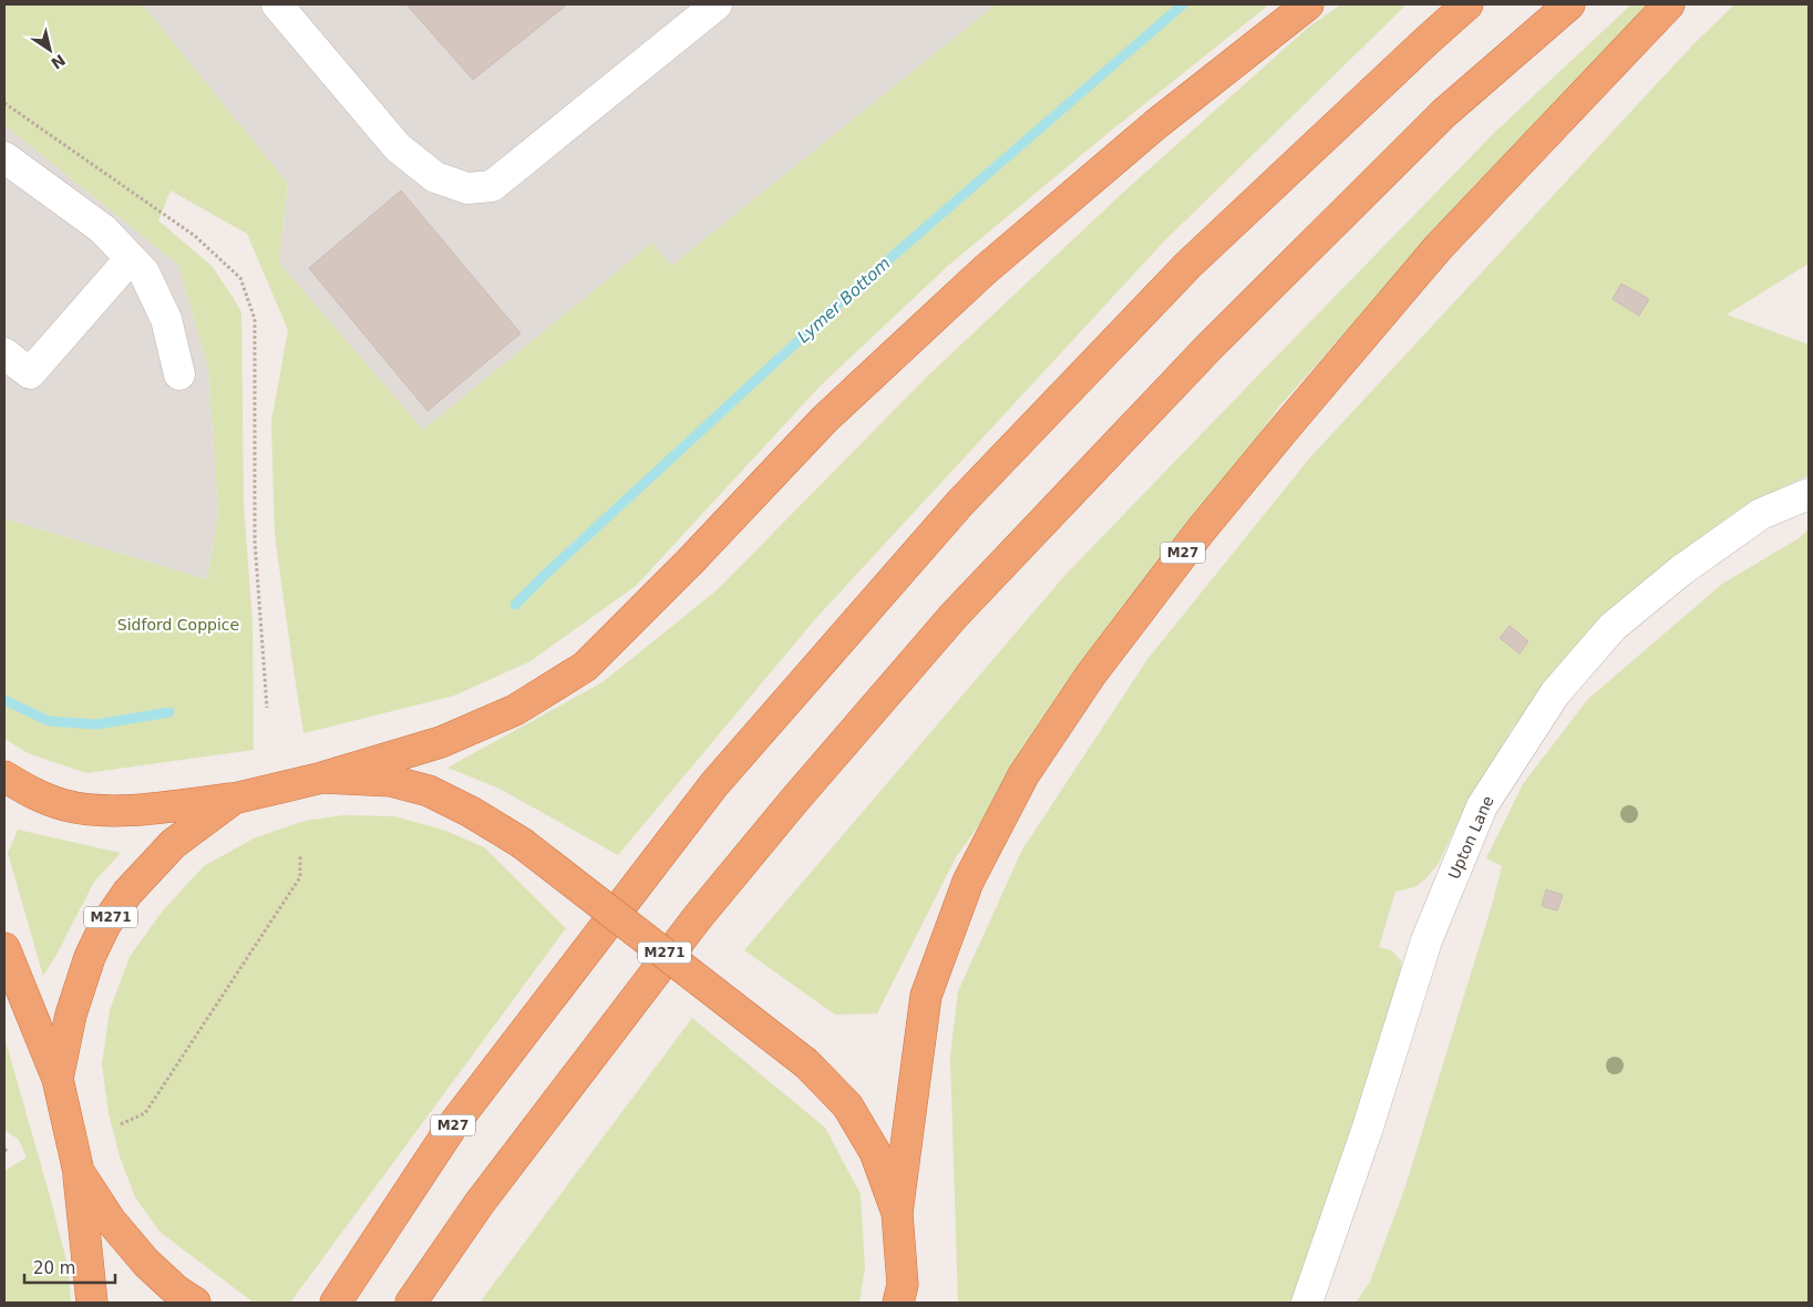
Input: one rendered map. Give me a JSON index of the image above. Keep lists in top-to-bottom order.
{
  "streets": {
    "highway": ["M27", "M271"],
    "street": ["Upton Lane"]
  },
  "crossings": [
    ["M27", "M271"]
  ],
  "water": ["Lymer Bottom"],
  "parks": ["Sidford Coppice"],
  "scale_bar": "20 m",
  "north": "bottom right"
}
